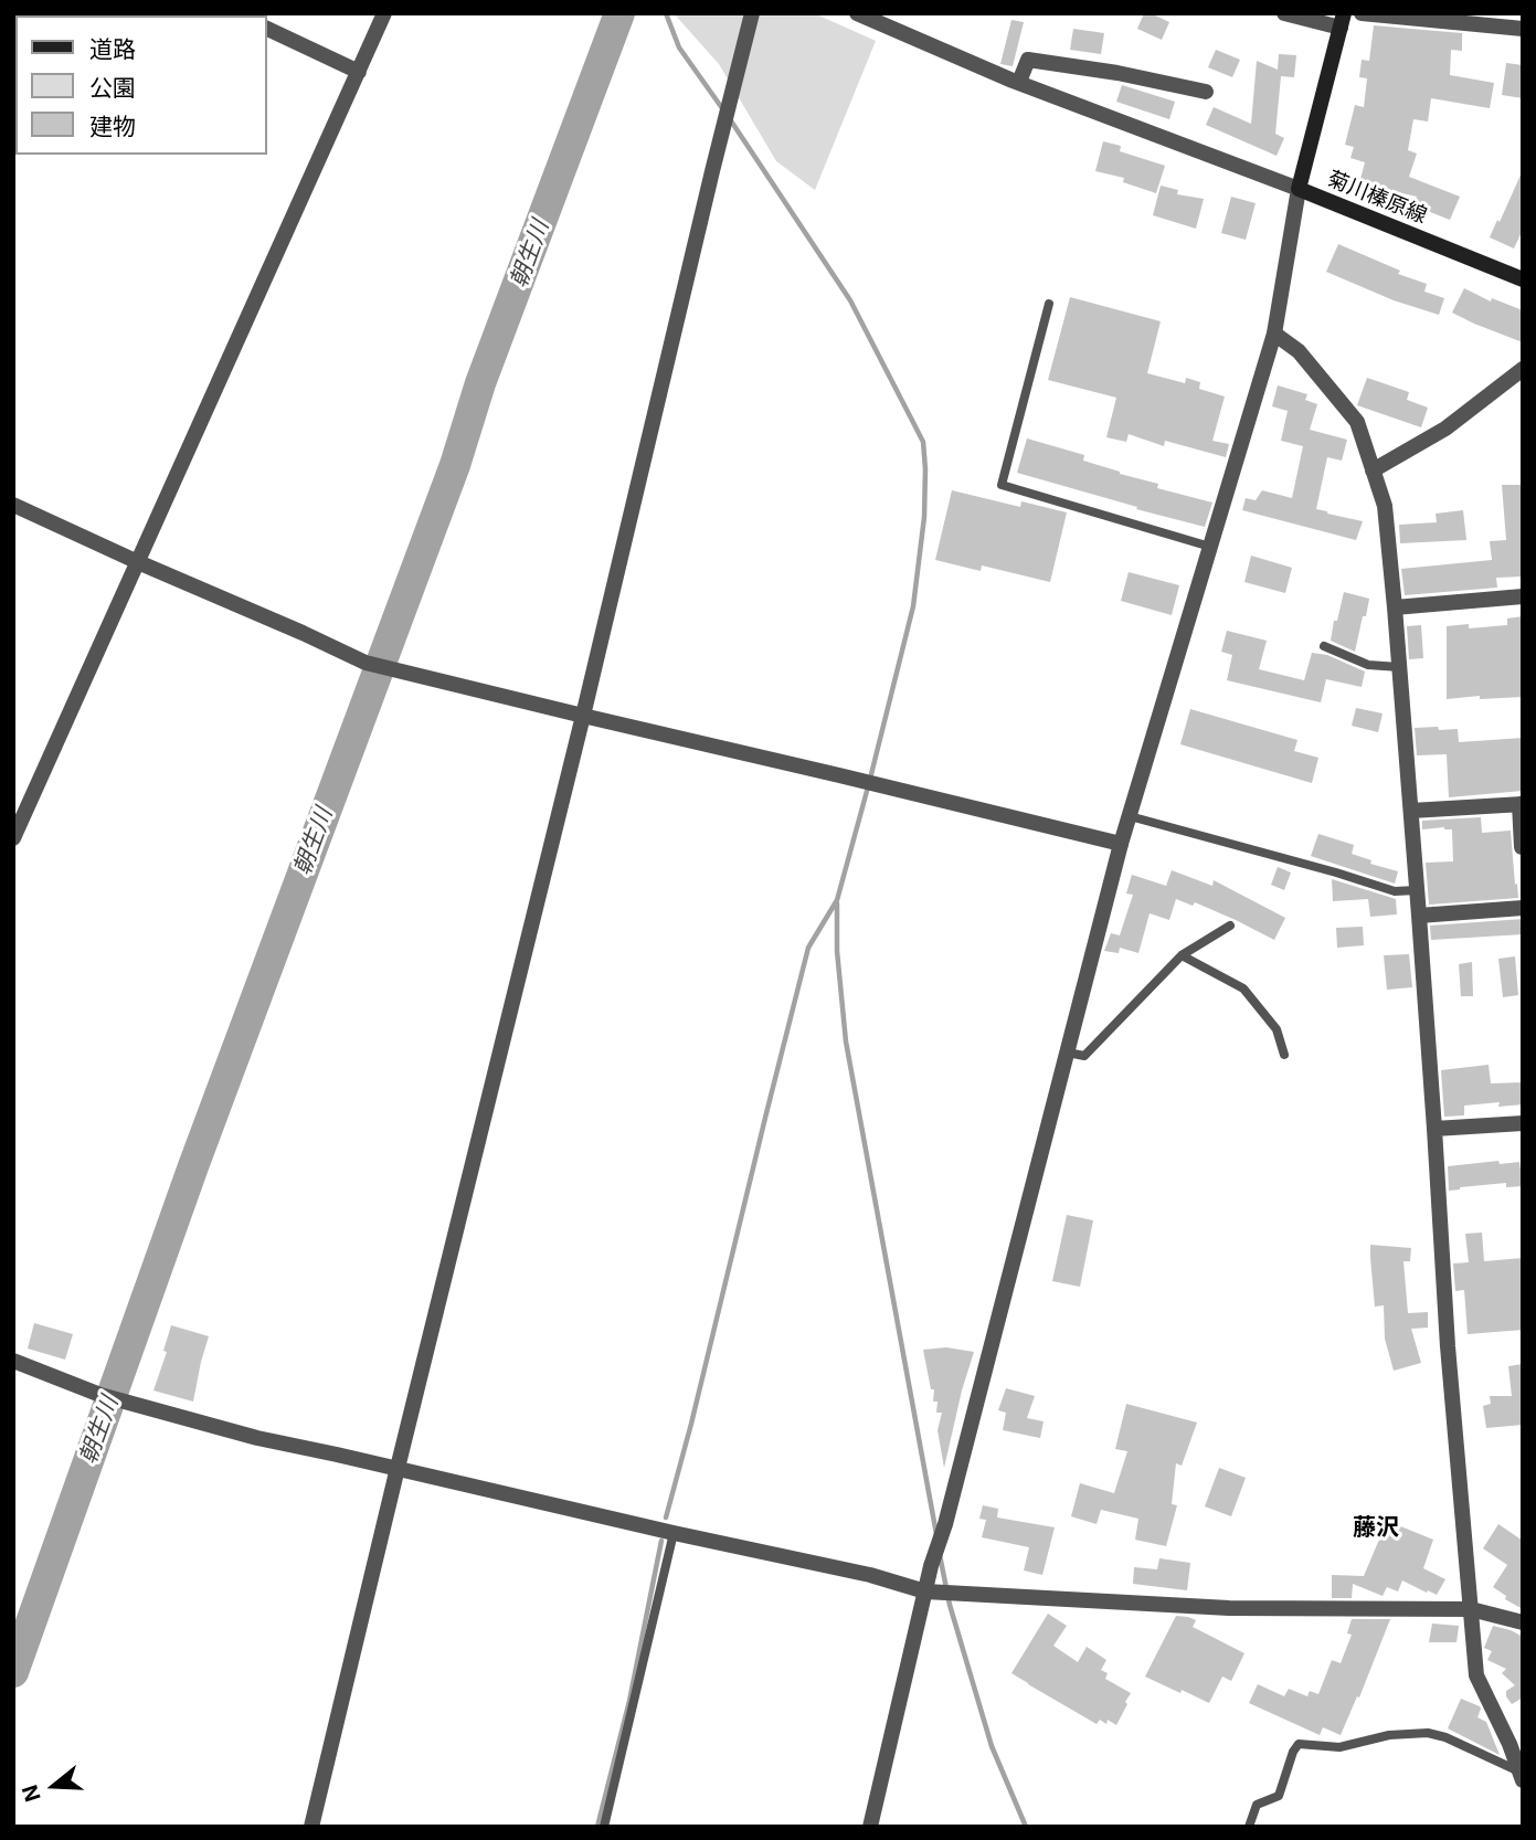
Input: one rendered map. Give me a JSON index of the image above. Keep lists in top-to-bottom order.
{
  "streets": {
    "main road": ["菊川榛原線"]
  },
  "districts": ["藤沢"],
  "water": ["朝生川"],
  "legend": ["道路", "公園", "建物"],
  "north": "left"
}
